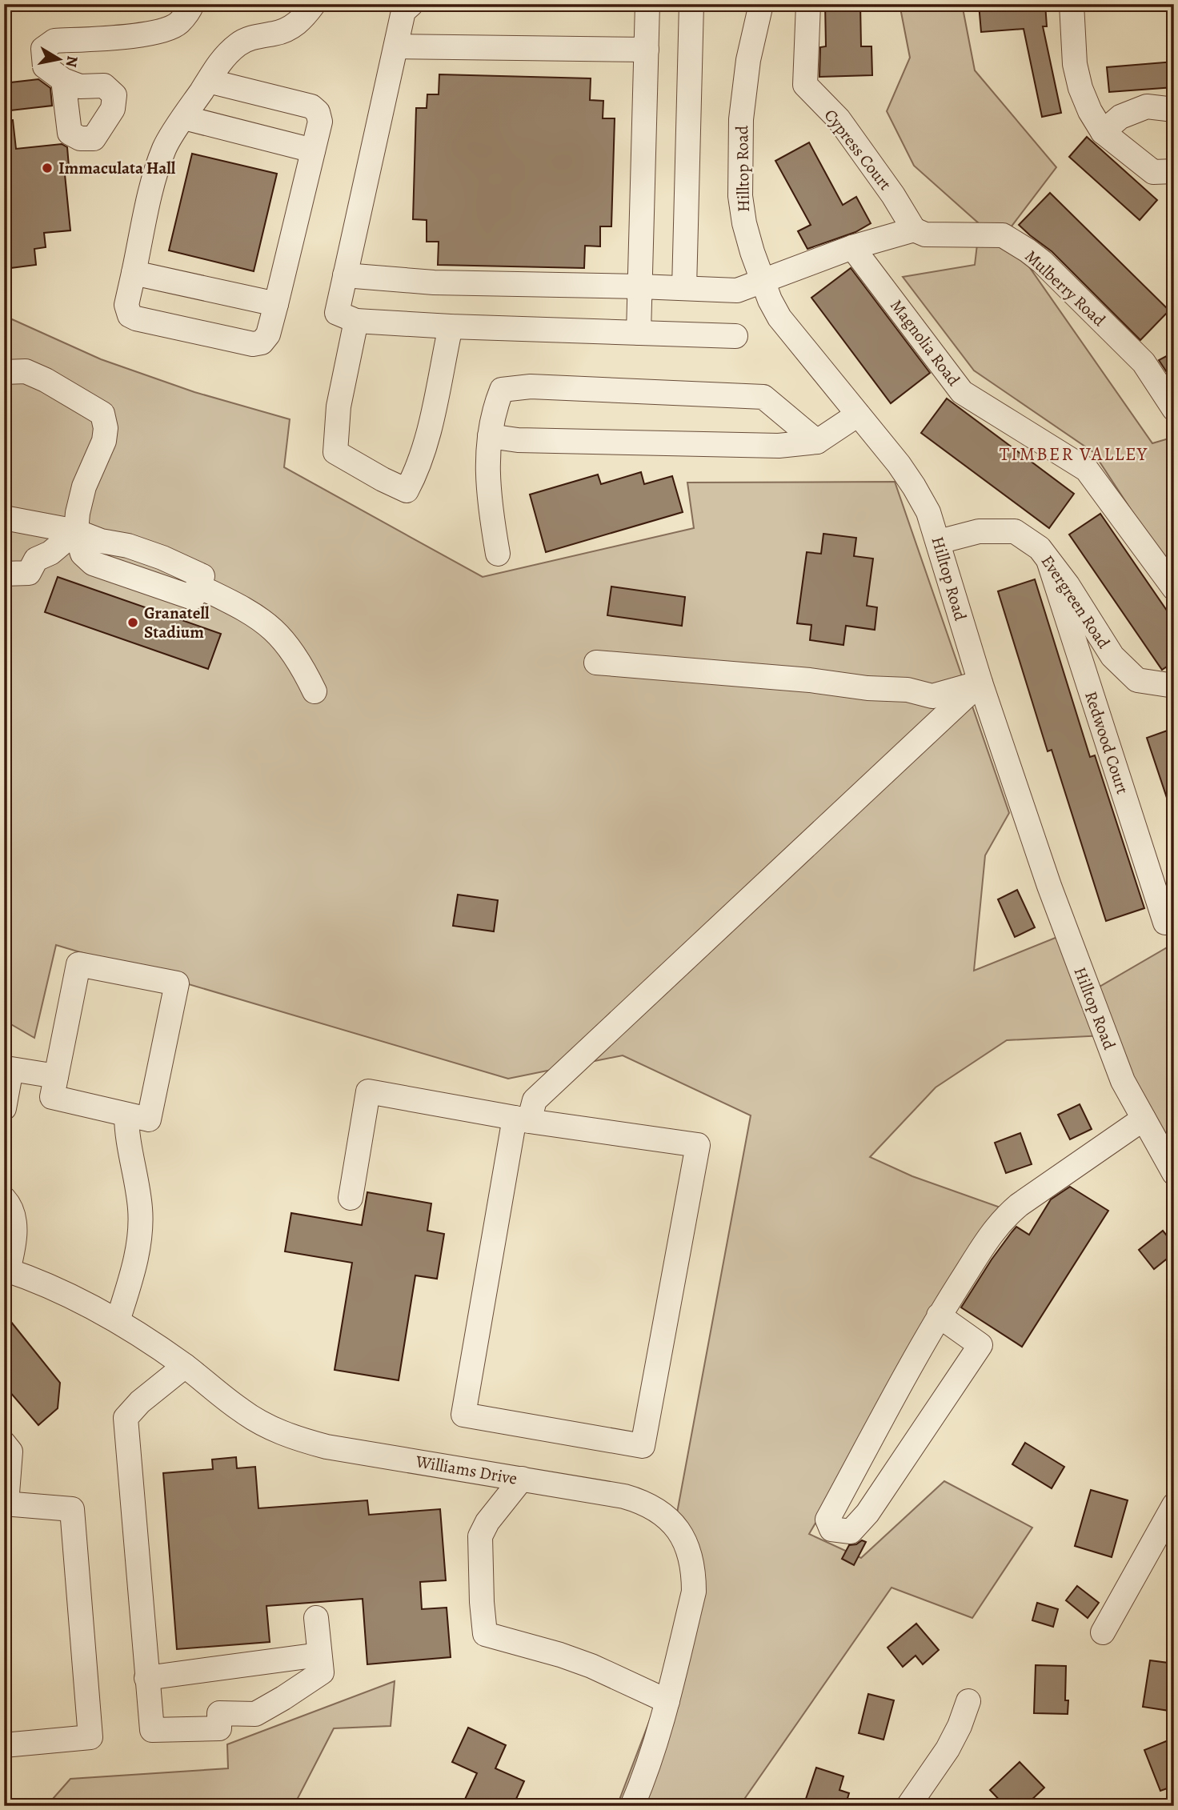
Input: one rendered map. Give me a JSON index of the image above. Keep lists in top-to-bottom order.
{
  "streets": {
    "street": [
      "Cypress Court",
      "Hilltop Road",
      "Mulberry Road",
      "Magnolia Road",
      "Evergreen Road",
      "Redwood Court",
      "Williams Drive"
    ]
  },
  "crossings": [
    ["Cypress Court", "Mulberry Road"],
    ["Hilltop Road", "Mulberry Road"],
    ["Hilltop Road", "Evergreen Road"],
    ["Mulberry Road", "Magnolia Road"],
    ["Evergreen Road", "Redwood Court"]
  ],
  "districts": ["TIMBER VALLEY"],
  "places": ["Immaculata Hall", "Granatell Stadium"],
  "north": "right"
}
